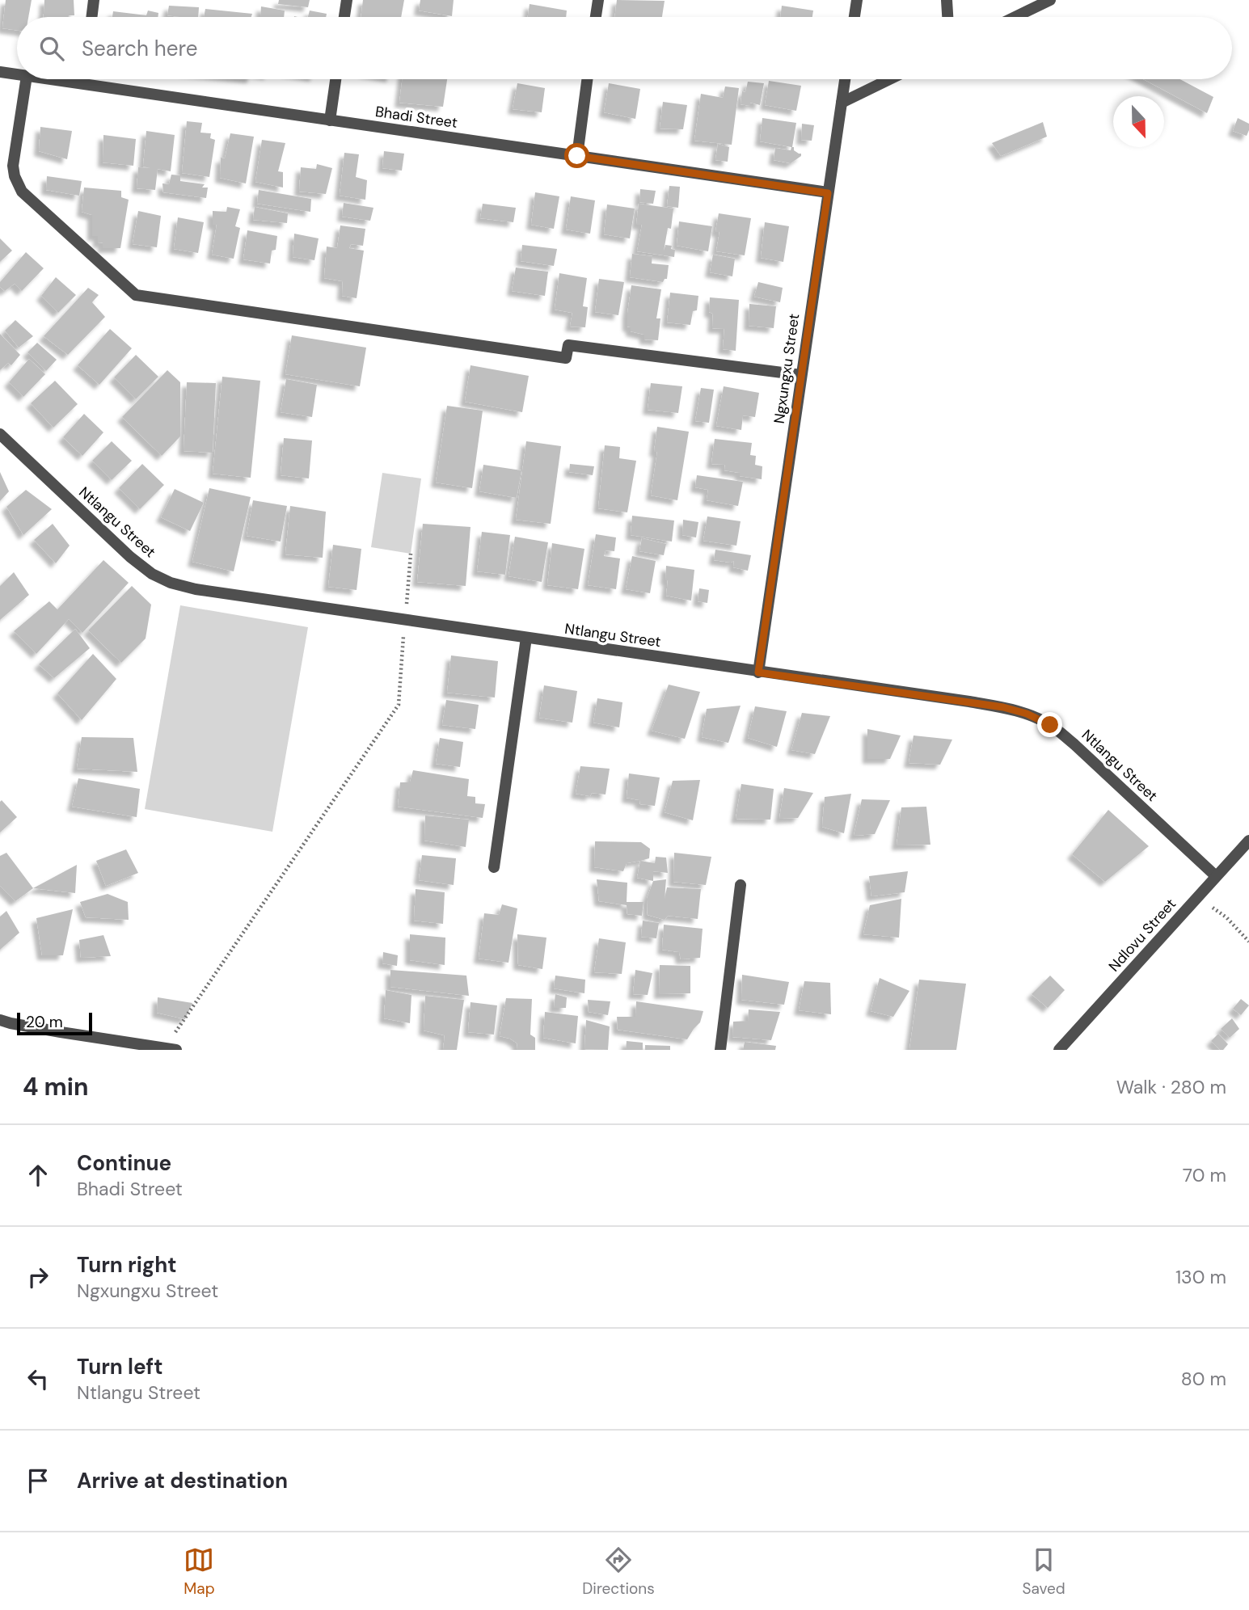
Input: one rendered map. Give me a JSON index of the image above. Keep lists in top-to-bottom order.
{
  "streets": {
    "street": [
      "Bhadi Street",
      "Ngxungxu Street",
      "Ntlangu Street",
      "Ndlovu Street"
    ]
  },
  "crossings": [
    ["Bhadi Street", "Ngxungxu Street"],
    ["Ngxungxu Street", "Ntlangu Street"],
    ["Ntlangu Street", "Ndlovu Street"]
  ],
  "scale_bar": "20 m",
  "north": "bottom",
  "page": {
    "search": "Search here",
    "scale": "20 m",
    "heading": ["4 min", "Walk · 280 m"],
    "list": [
      ["Continue", "Bhadi Street", "70 m"],
      ["Turn right", "Ngxungxu Street", "130 m"],
      ["Turn left", "Ntlangu Street", "80 m"],
      "Arrive at destination"
    ],
    "nav": ["Map", "Directions", "Saved"]
  }
}
